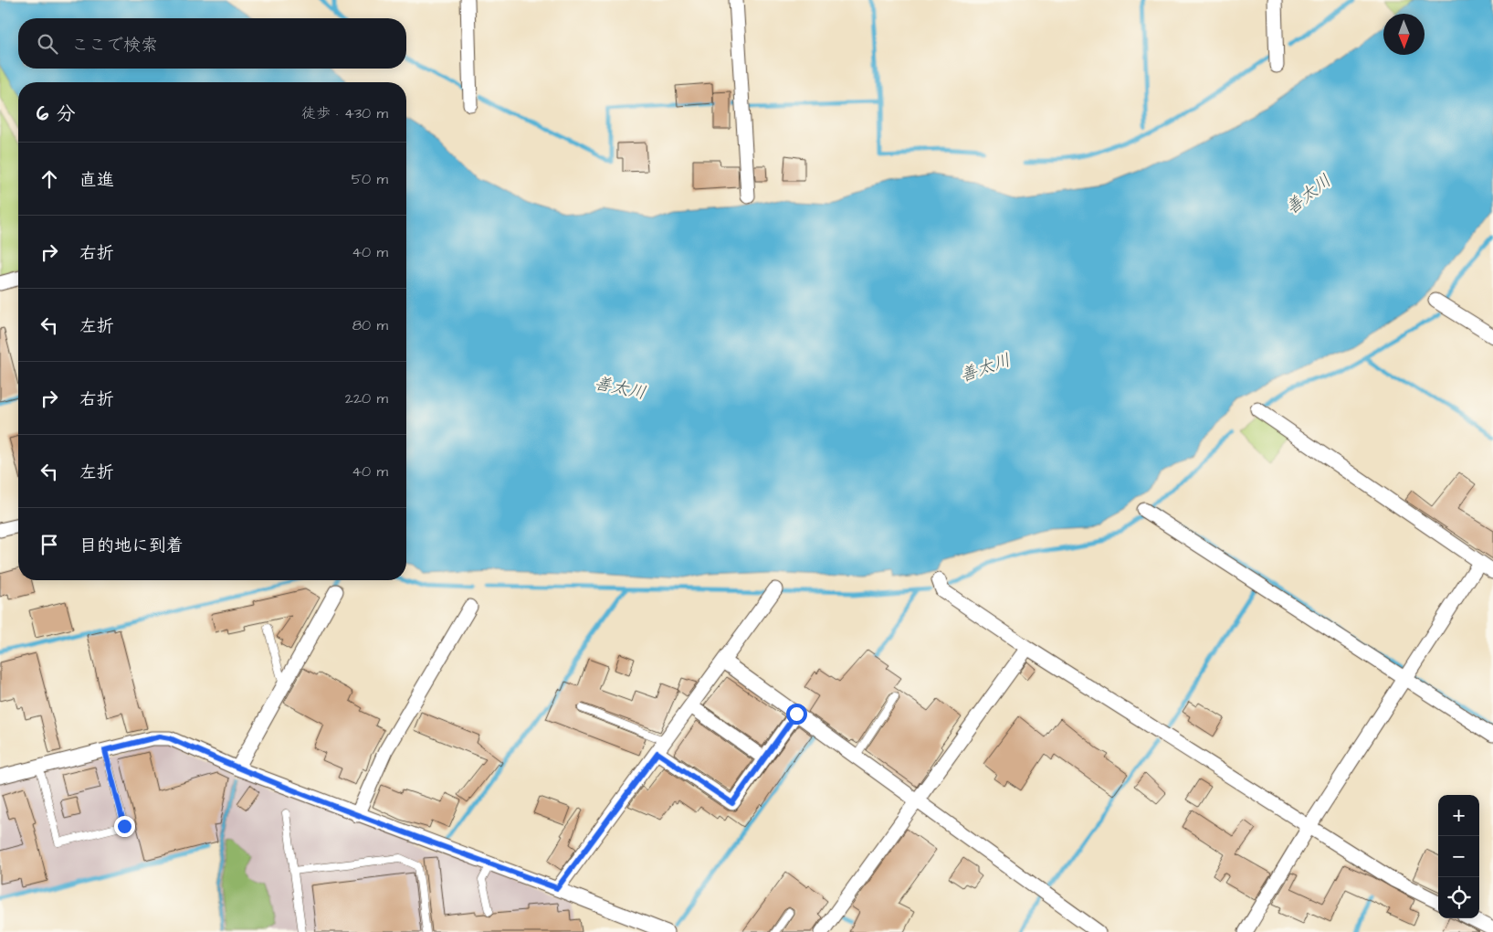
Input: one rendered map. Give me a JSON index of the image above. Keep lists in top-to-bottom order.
{
  "water": ["善太川"],
  "north": "bottom",
  "page": {
    "search": "ここで検索",
    "heading": ["6 分", "徒歩 · 430 m"],
    "list": [
      ["直進", "50 m"],
      ["右折", "40 m"],
      ["左折", "80 m"],
      ["右折", "220 m"],
      ["左折", "40 m"],
      "目的地に到着"
    ],
    "map_buttons": ["+", "−"]
  }
}
